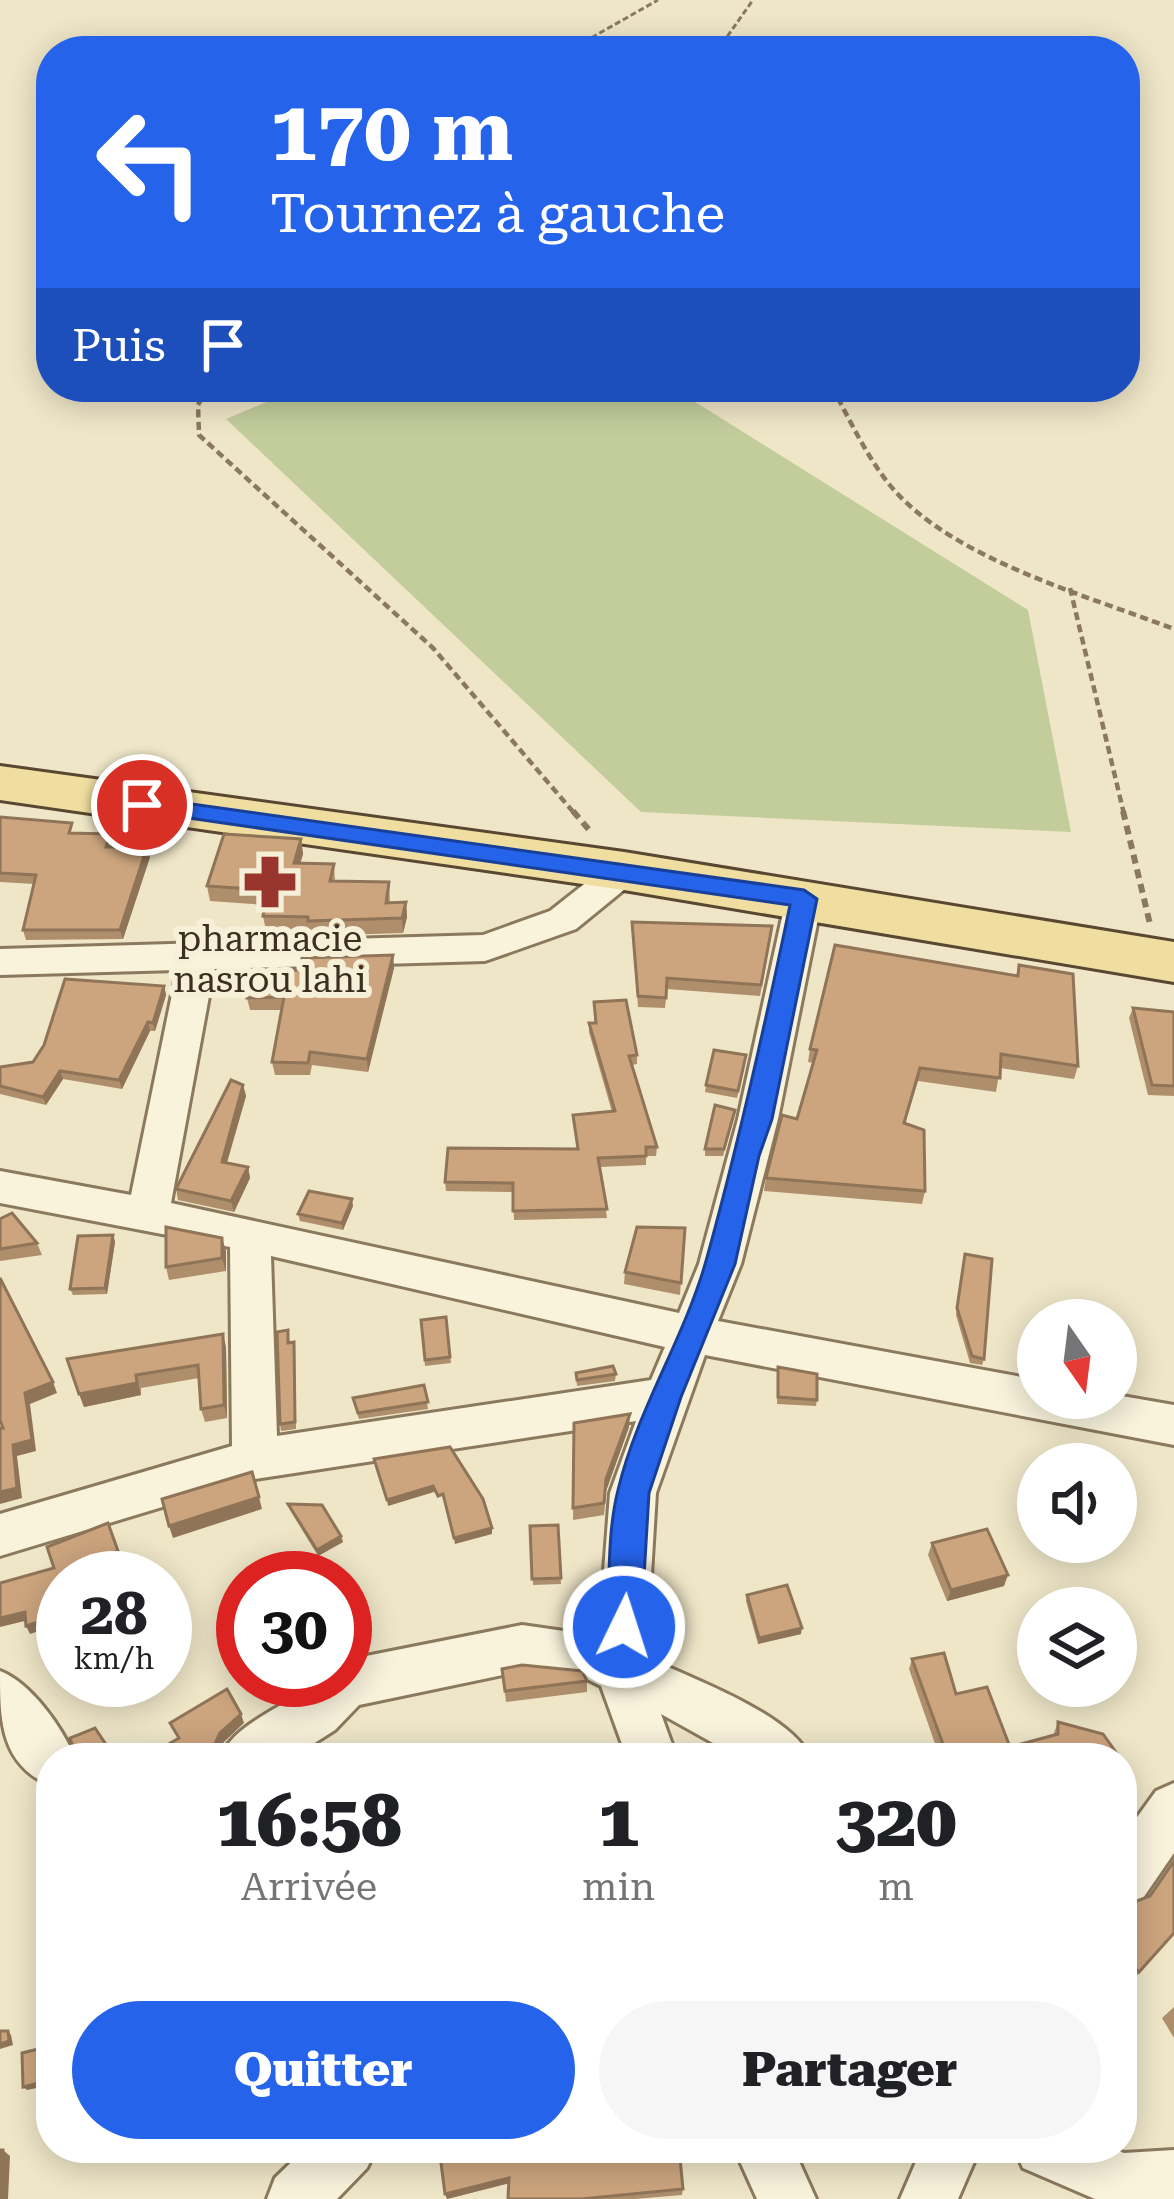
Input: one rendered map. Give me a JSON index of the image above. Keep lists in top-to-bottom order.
{
  "places": {
    "pharmacy": ["pharmacie nasrou lahi"]
  },
  "north": "bottom",
  "page": {
    "turn": ["170 m", "Tournez à gauche"],
    "then": "Puis",
    "speed": "28 km/h",
    "limit": "30",
    "eta": [
      "16:58",
      "Arrivée",
      "1",
      "min",
      "320",
      "m"
    ],
    "buttons": ["Quitter", "Partager"]
  }
}
